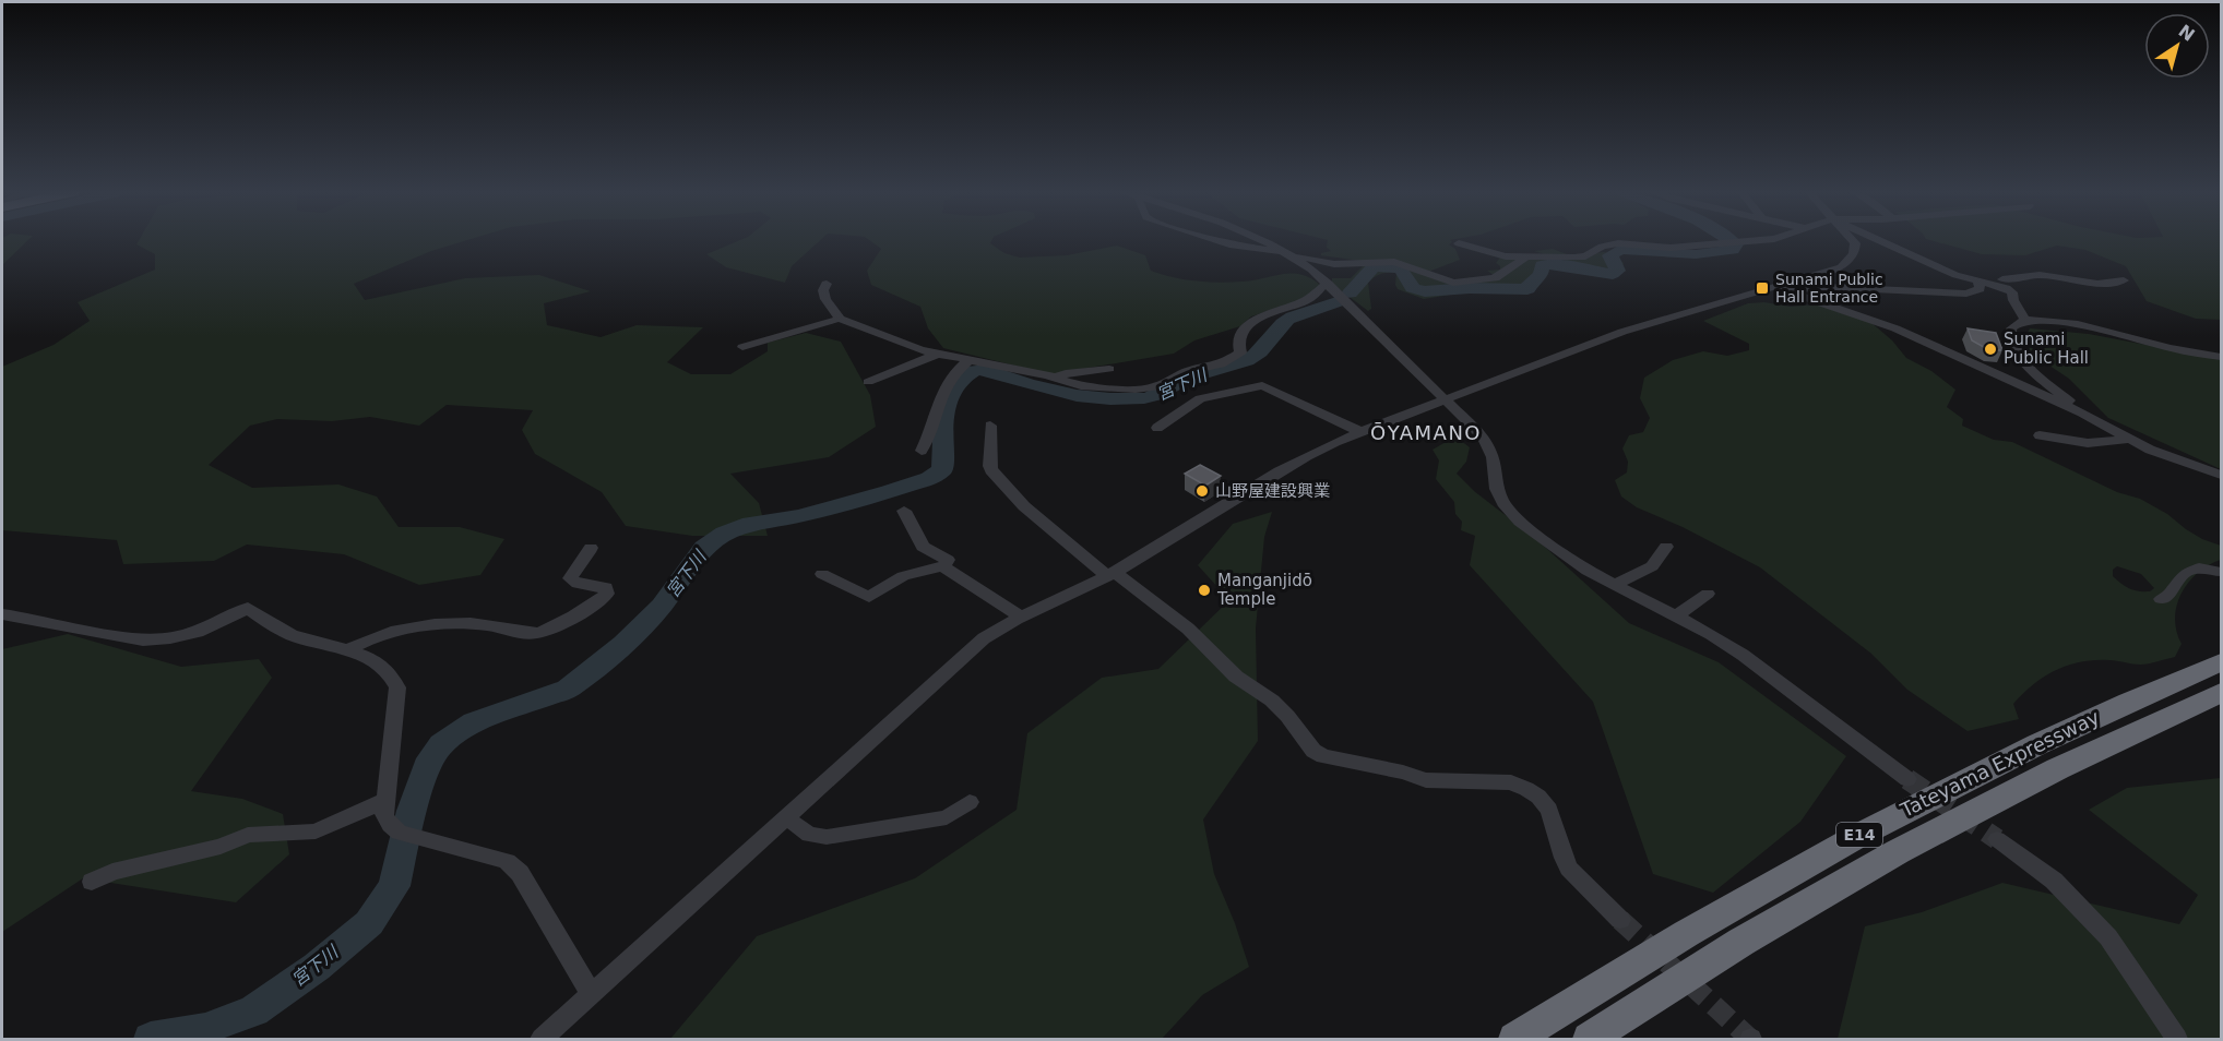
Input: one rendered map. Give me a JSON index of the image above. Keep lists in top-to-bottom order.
{
  "streets": {
    "highway": ["Tateyama Expressway", "E14"]
  },
  "districts": ["ŌYAMANO"],
  "water": ["宮下川"],
  "places": {
    "transit": ["Sunami Public Hall Entrance"],
    "other": ["Sunami Public Hall", "山野屋建設興業", "Manganjidō Temple"]
  },
  "north": "top right"
}
